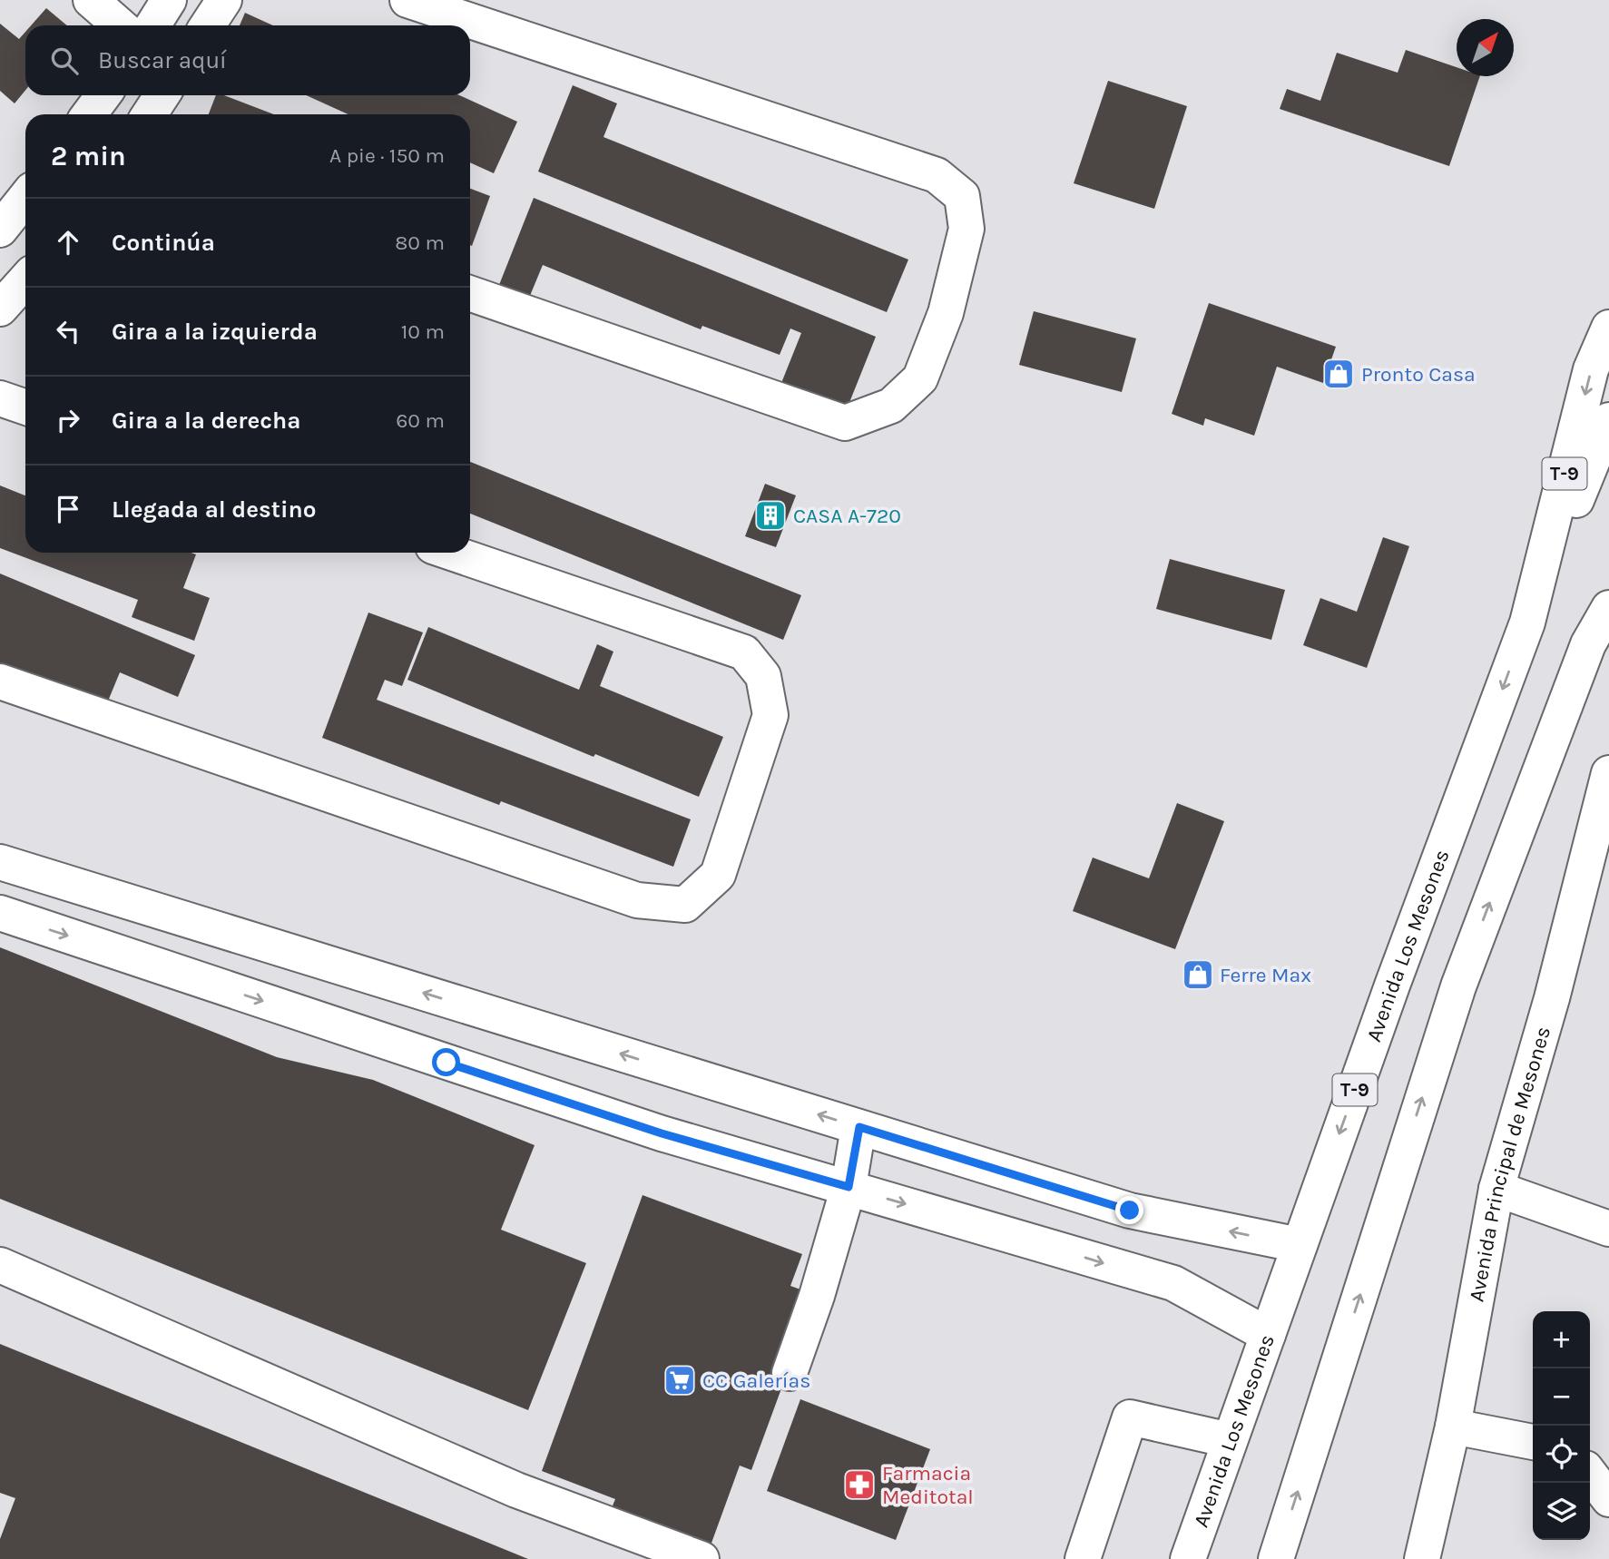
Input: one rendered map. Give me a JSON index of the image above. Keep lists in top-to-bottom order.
{
  "streets": {
    "main road": ["T-9", "Avenida Los Mesones", "Avenida Principal de Mesones"]
  },
  "crossings": [
    ["T-9", "Avenida Los Mesones"]
  ],
  "places": {
    "shop": ["Pronto Casa", "Ferre Max"],
    "building": ["CASA A-720"],
    "supermarket": ["CC Galerías"],
    "pharmacy": ["Farmacia Meditotal"]
  },
  "north": "top right",
  "page": {
    "search": "Buscar aquí",
    "heading": ["2 min", "A pie · 150 m"],
    "list": [
      ["Continúa", "80 m"],
      ["Gira a la izquierda", "10 m"],
      ["Gira a la derecha", "60 m"],
      "Llegada al destino"
    ],
    "map_buttons": ["+", "−"]
  }
}
